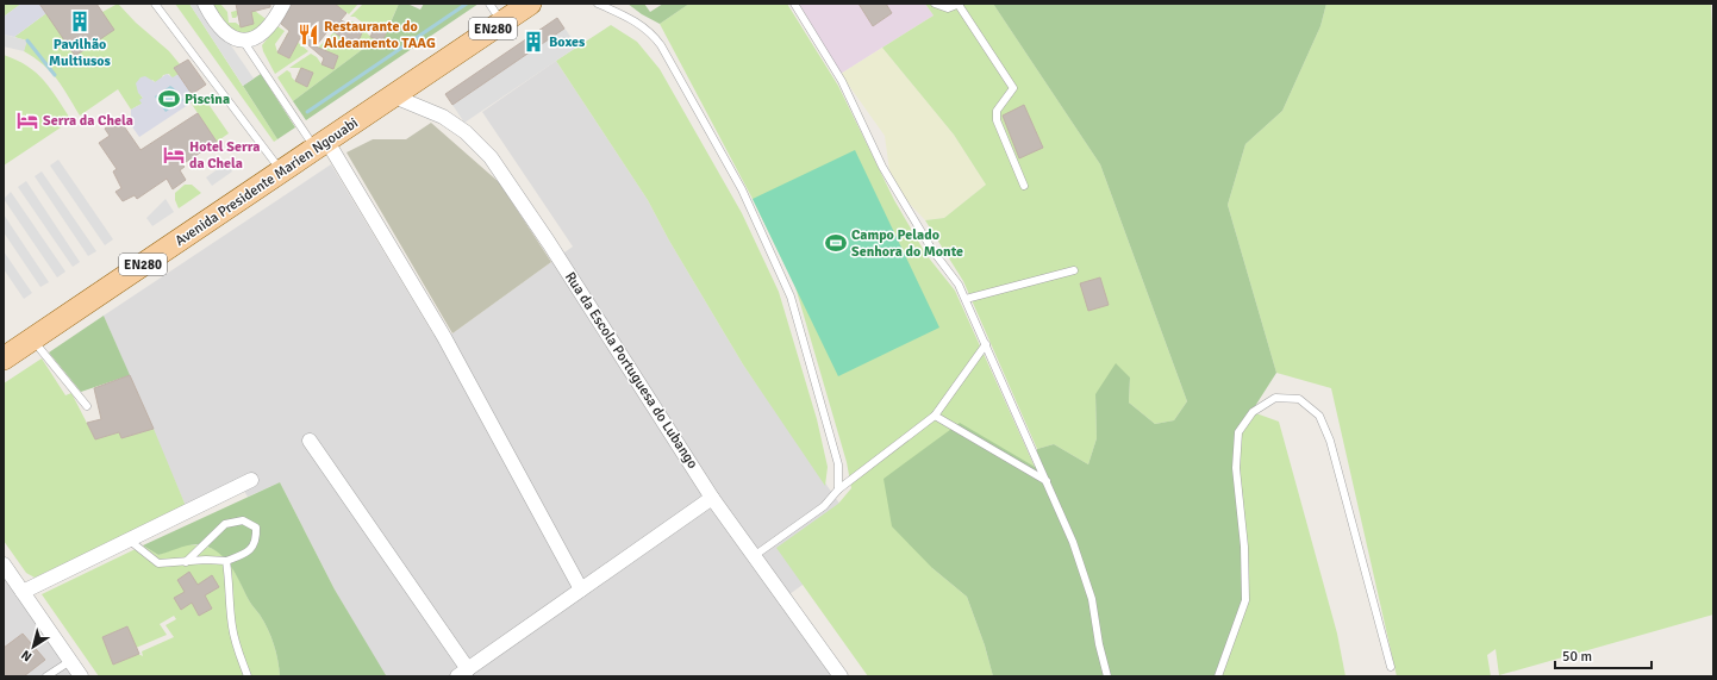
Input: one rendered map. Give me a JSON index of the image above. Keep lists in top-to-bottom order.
{
  "streets": {
    "main road": ["EN280", "Avenida Presidente Marien Ngouabi"],
    "street": ["Rua da Escola Portuguesa do Lubango"]
  },
  "crossings": [
    ["Avenida Presidente Marien Ngouabi", "Rua da Escola Portuguesa do Lubango"]
  ],
  "places": {
    "building": ["Pavilhão Multiusos", "Boxes"],
    "restaurant": ["Restaurante do Aldeamento TAAG"],
    "sports": ["Piscina", "Campo Pelado Senhora do Monte"],
    "hotel": ["Serra da Chela", "Hotel Serra da Chela"]
  },
  "scale_bar": "50 m",
  "north": "bottom left"
}
